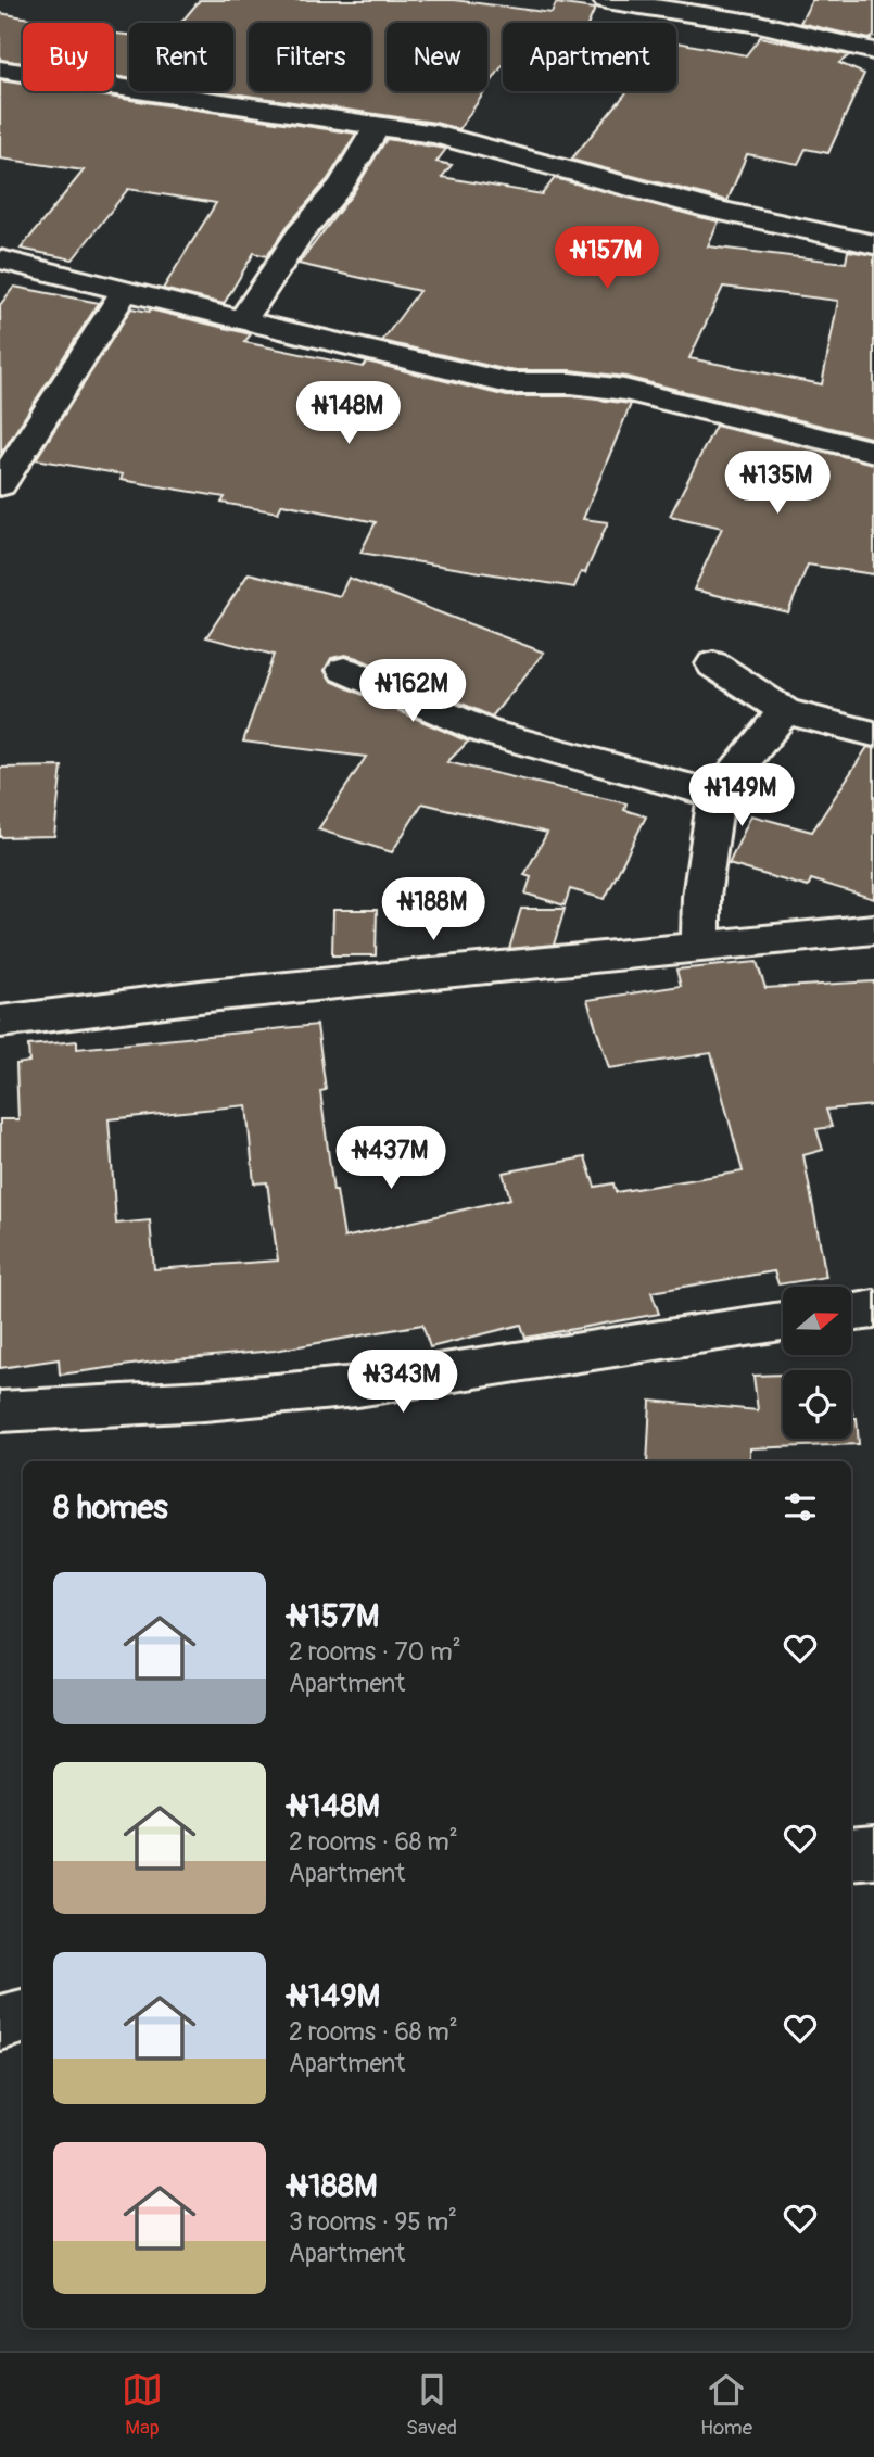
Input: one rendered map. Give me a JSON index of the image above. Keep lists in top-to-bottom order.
{
  "north": "right",
  "page": {
    "chip": [
      "Buy",
      "Rent",
      "Filters",
      "New",
      "Apartment"
    ],
    "price": [
      "₦157M",
      "₦148M",
      "₦135M",
      "₦162M",
      "₦149M",
      "₦188M",
      "₦437M",
      "₦343M"
    ],
    "heading": "8 homes",
    "list": [
      {
        "name": "₦157M",
        "note": "2 rooms · 70 m² · Apartment"
      },
      {
        "name": "₦148M",
        "note": "2 rooms · 68 m² · Apartment"
      },
      {
        "name": "₦149M",
        "note": "2 rooms · 68 m² · Apartment"
      },
      {
        "name": "₦188M",
        "note": "3 rooms · 95 m² · Apartment"
      }
    ],
    "tabs": ["Map", "Saved", "Home"]
  }
}
